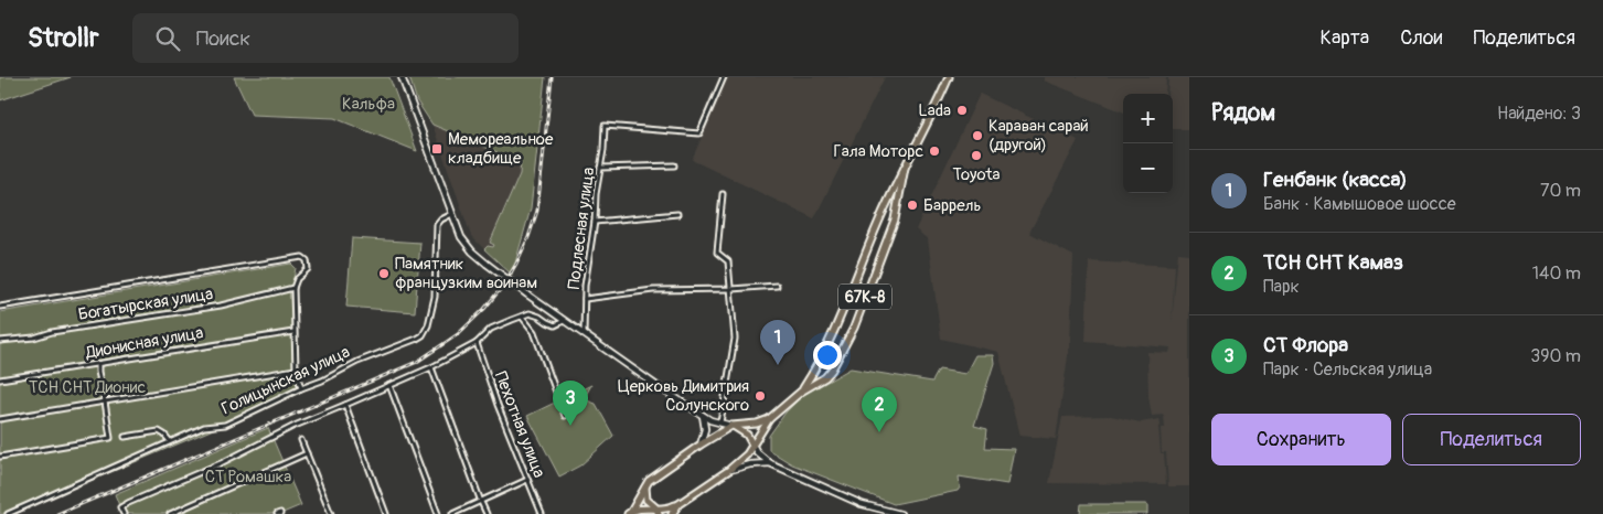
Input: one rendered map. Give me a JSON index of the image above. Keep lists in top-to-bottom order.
{
  "streets": {
    "main road": ["67К-8"],
    "street": [
      "Подлесная улица",
      "Богатырская улица",
      "Дионисная улица",
      "Голицынская улица",
      "Пехотная улица"
    ]
  },
  "parks": ["Кальфа", "ТСН СНТ Дионис", "СТ Ромашка"],
  "places": {
    "other": [
      "Lada",
      "Караван сарай (другой)",
      "Гала Моторс",
      "Toyota",
      "Баррель",
      "Памятник французким воинам",
      "Церковь Димитрия Солунского"
    ],
    "transit": ["Мемореальное кладбище"]
  },
  "page": {
    "header": "Strollr",
    "search": "Поиск",
    "nav": ["Карта", "Слои", "Поделиться"],
    "heading": ["Рядом", "Найдено: 3"],
    "map_buttons": ["+", "−"],
    "list": [
      {
        "mark": "1",
        "name": "Генбанк (касса)",
        "note": "Банк · Камышовое шоссе",
        "value": "70 m"
      },
      {
        "mark": "2",
        "name": "ТСН СНТ Камаз",
        "note": "Парк",
        "value": "140 m"
      },
      {
        "mark": "3",
        "name": "СТ Флора",
        "note": "Парк · Сельская улица",
        "value": "390 m"
      }
    ],
    "pins": ["1", "3", "2"],
    "buttons": ["Сохранить", "Поделиться"]
  }
}
